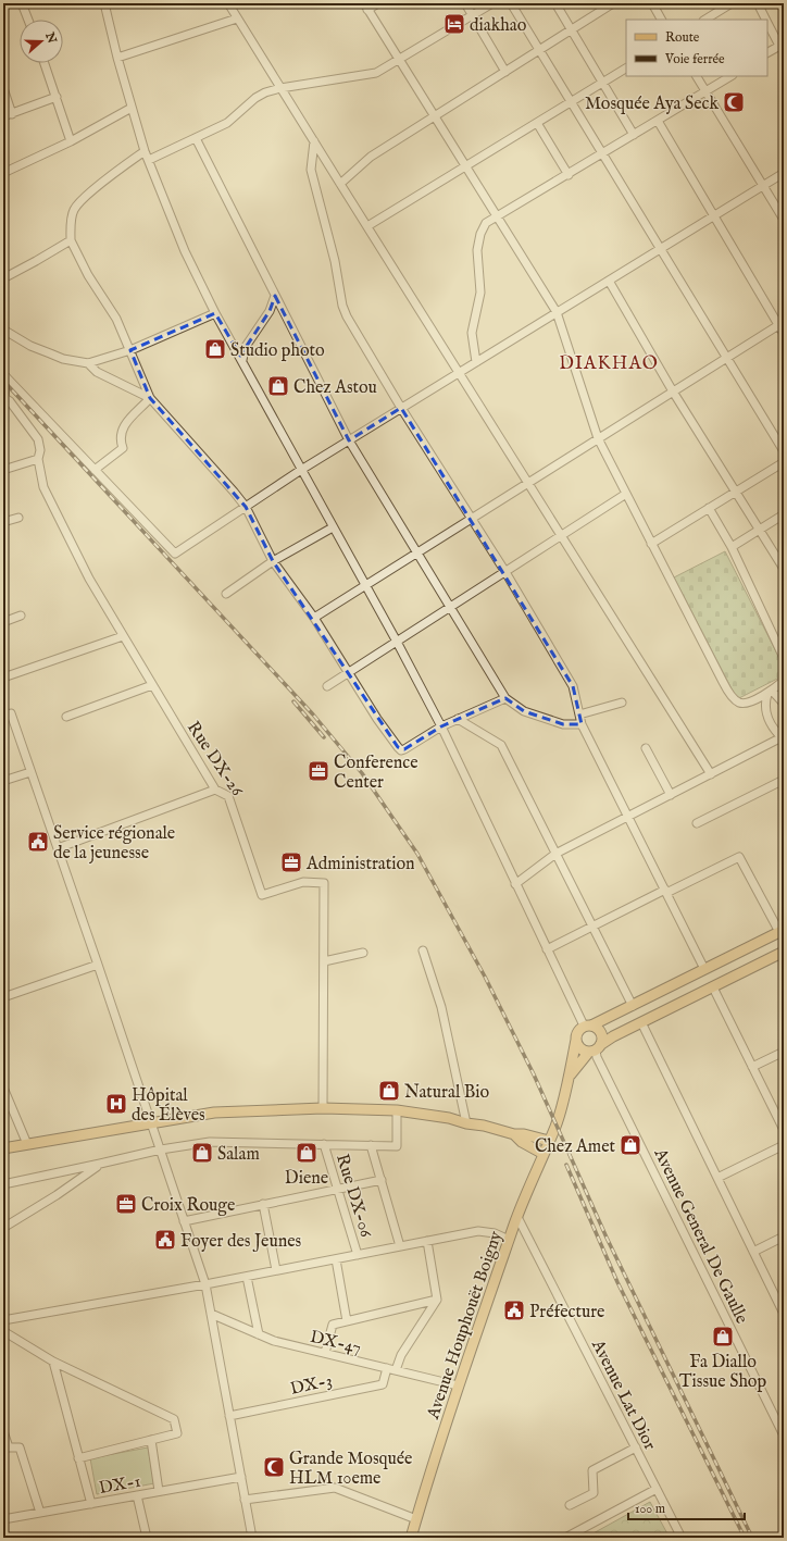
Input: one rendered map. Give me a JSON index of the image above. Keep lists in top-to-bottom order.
{
  "streets": {
    "main road": ["Avenue Houphouët Boigny"],
    "street": [
      "Rue DX-26",
      "Rue DX-06",
      "Avenue General De Gaulle",
      "DX-47",
      "DX-3",
      "Avenue Lat Dior",
      "DX-1"
    ]
  },
  "crossings": [
    ["Avenue General De Gaulle", "Avenue Houphouët Boigny"],
    ["Avenue Houphouët Boigny", "DX-47"],
    ["Avenue Houphouët Boigny", "Avenue Lat Dior"],
    ["DX-47", "DX-3"]
  ],
  "districts": ["DIAKHAO"],
  "places": {
    "hotel": ["diakhao"],
    "mosque": ["Mosquée Aya Seck", "Grande Mosquée HLM 10eme"],
    "shop": [
      "Studio photo",
      "Chez Astou",
      "Natural Bio",
      "Chez Amet",
      "Salam",
      "Diene",
      "Fa Diallo Tissue Shop"
    ],
    "office": ["Conference Center", "Administration", "Croix Rouge"],
    "public building": ["Service régionale de la jeunesse", "Foyer des Jeunes", "Préfecture"],
    "hospital": ["Hôpital des Élèves"]
  },
  "legend": ["Route", "Voie ferrée"],
  "scale_bar": "100 m",
  "north": "right"
}
